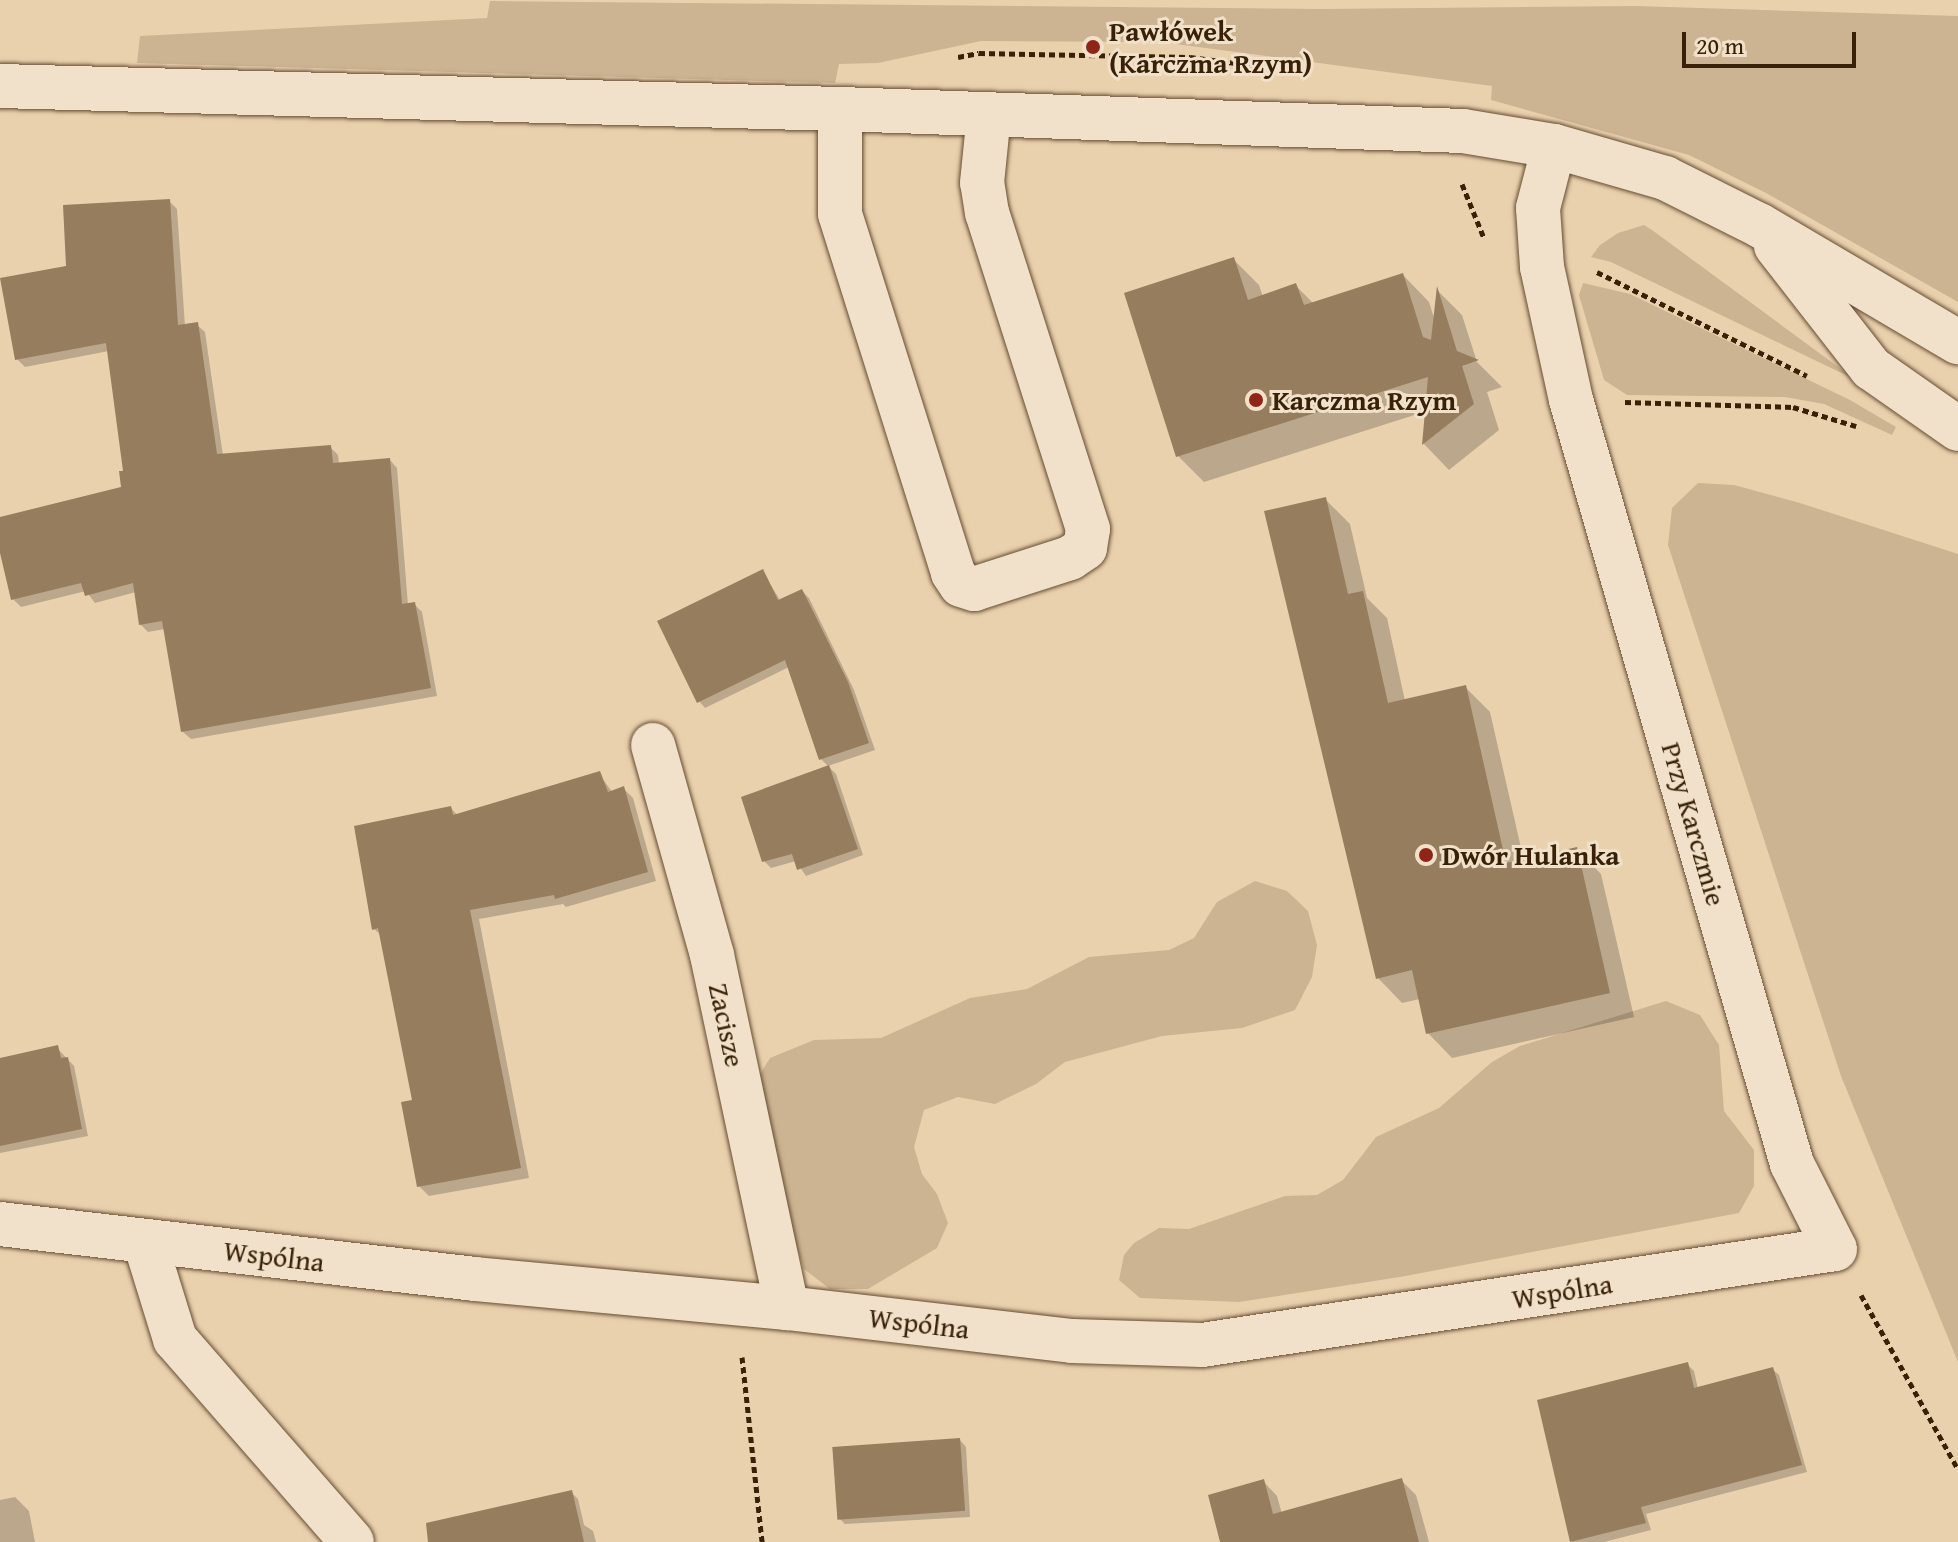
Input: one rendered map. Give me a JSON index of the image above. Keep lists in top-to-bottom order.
{
  "streets": {
    "street": ["Przy Karczmie", "Zacisze", "Wspólna"]
  },
  "crossings": [
    ["Przy Karczmie", "Wspólna"],
    ["Zacisze", "Wspólna"]
  ],
  "places": ["Pawłówek (Karczma Rzym)", "Karczma Rzym", "Dwór Hulanka"],
  "scale_bar": "20 m"
}
